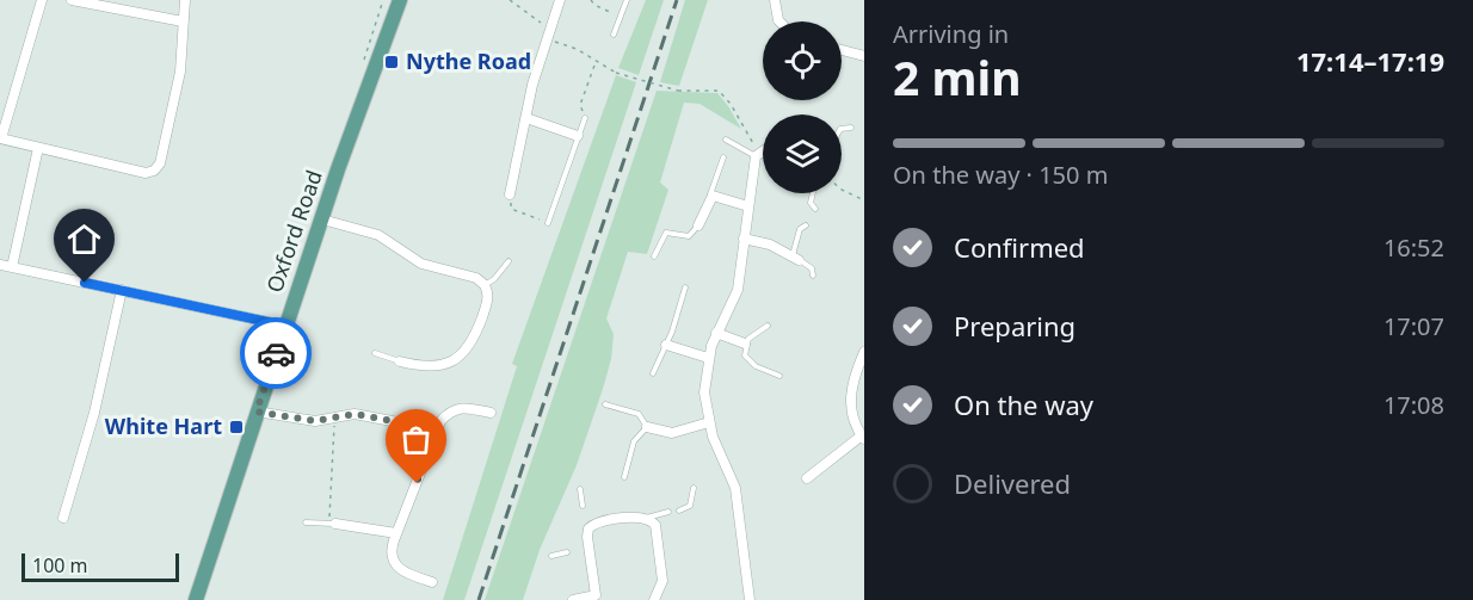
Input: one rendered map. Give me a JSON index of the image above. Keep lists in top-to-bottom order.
{
  "streets": {
    "main road": ["Oxford Road"]
  },
  "places": {
    "transit": ["Nythe Road", "White Hart"]
  },
  "scale_bar": "100 m",
  "page": {
    "heading": ["2 min", "Arriving in", "17:14–17:19"],
    "bar": "On the way · 150 m",
    "list": [
      ["Confirmed", "16:52"],
      ["Preparing", "17:07"],
      ["On the way", "17:08"],
      "Delivered"
    ],
    "scale": "100 m"
  }
}
